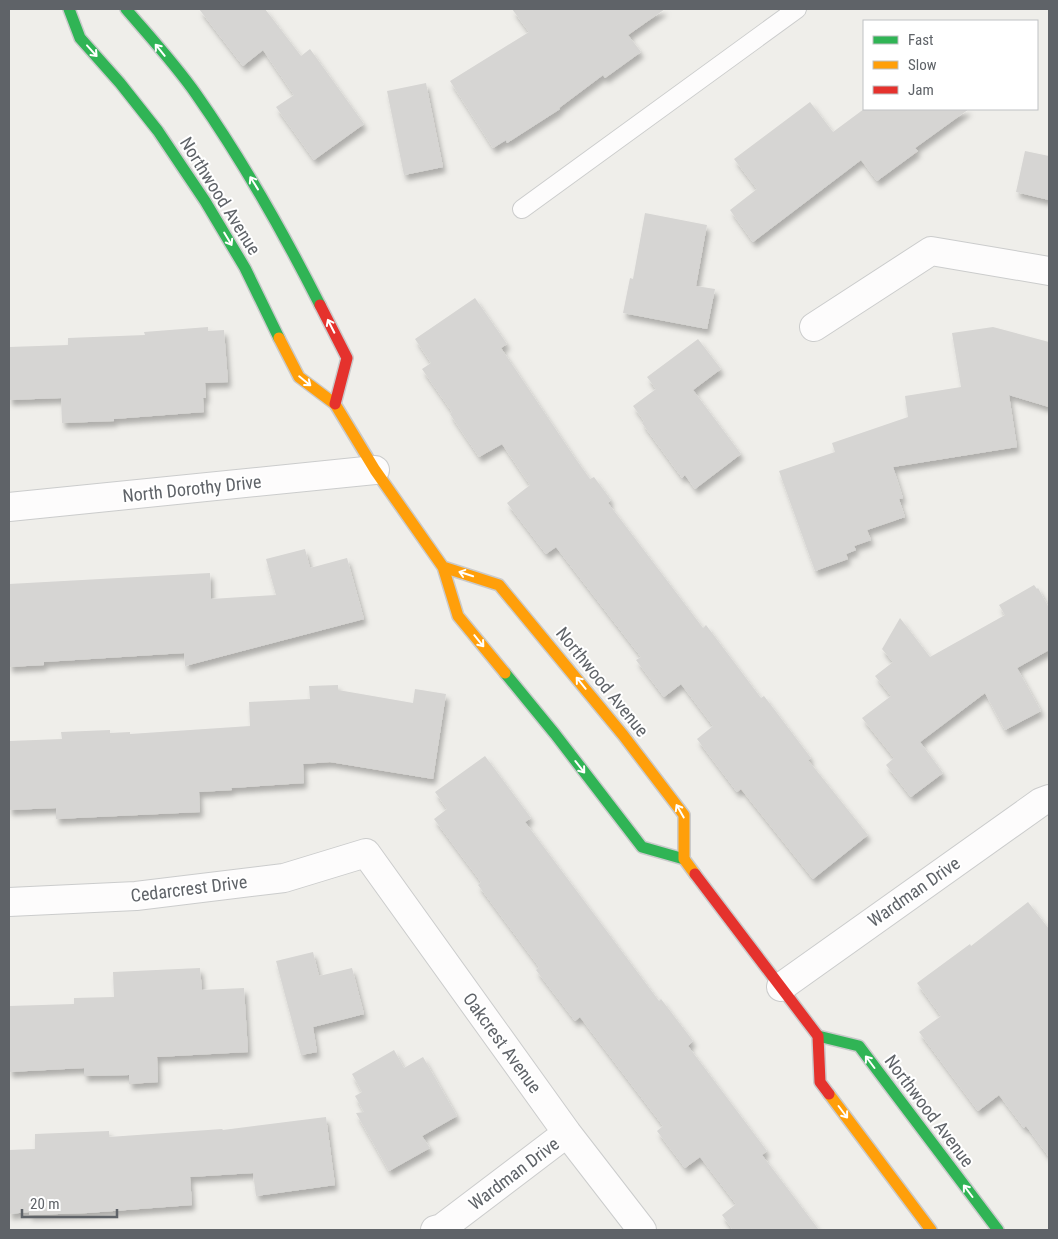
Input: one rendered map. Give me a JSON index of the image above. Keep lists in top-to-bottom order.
{
  "streets": {
    "street": [
      "Northwood Avenue",
      "North Dorothy Drive",
      "Cedarcrest Drive",
      "Wardman Drive",
      "Oakcrest Avenue"
    ]
  },
  "crossings": [
    ["Northwood Avenue", "North Dorothy Drive"],
    ["Cedarcrest Drive", "Oakcrest Avenue"],
    ["Wardman Drive", "Oakcrest Avenue"]
  ],
  "legend": ["Fast", "Slow", "Jam"],
  "scale_bar": "20 m"
}
